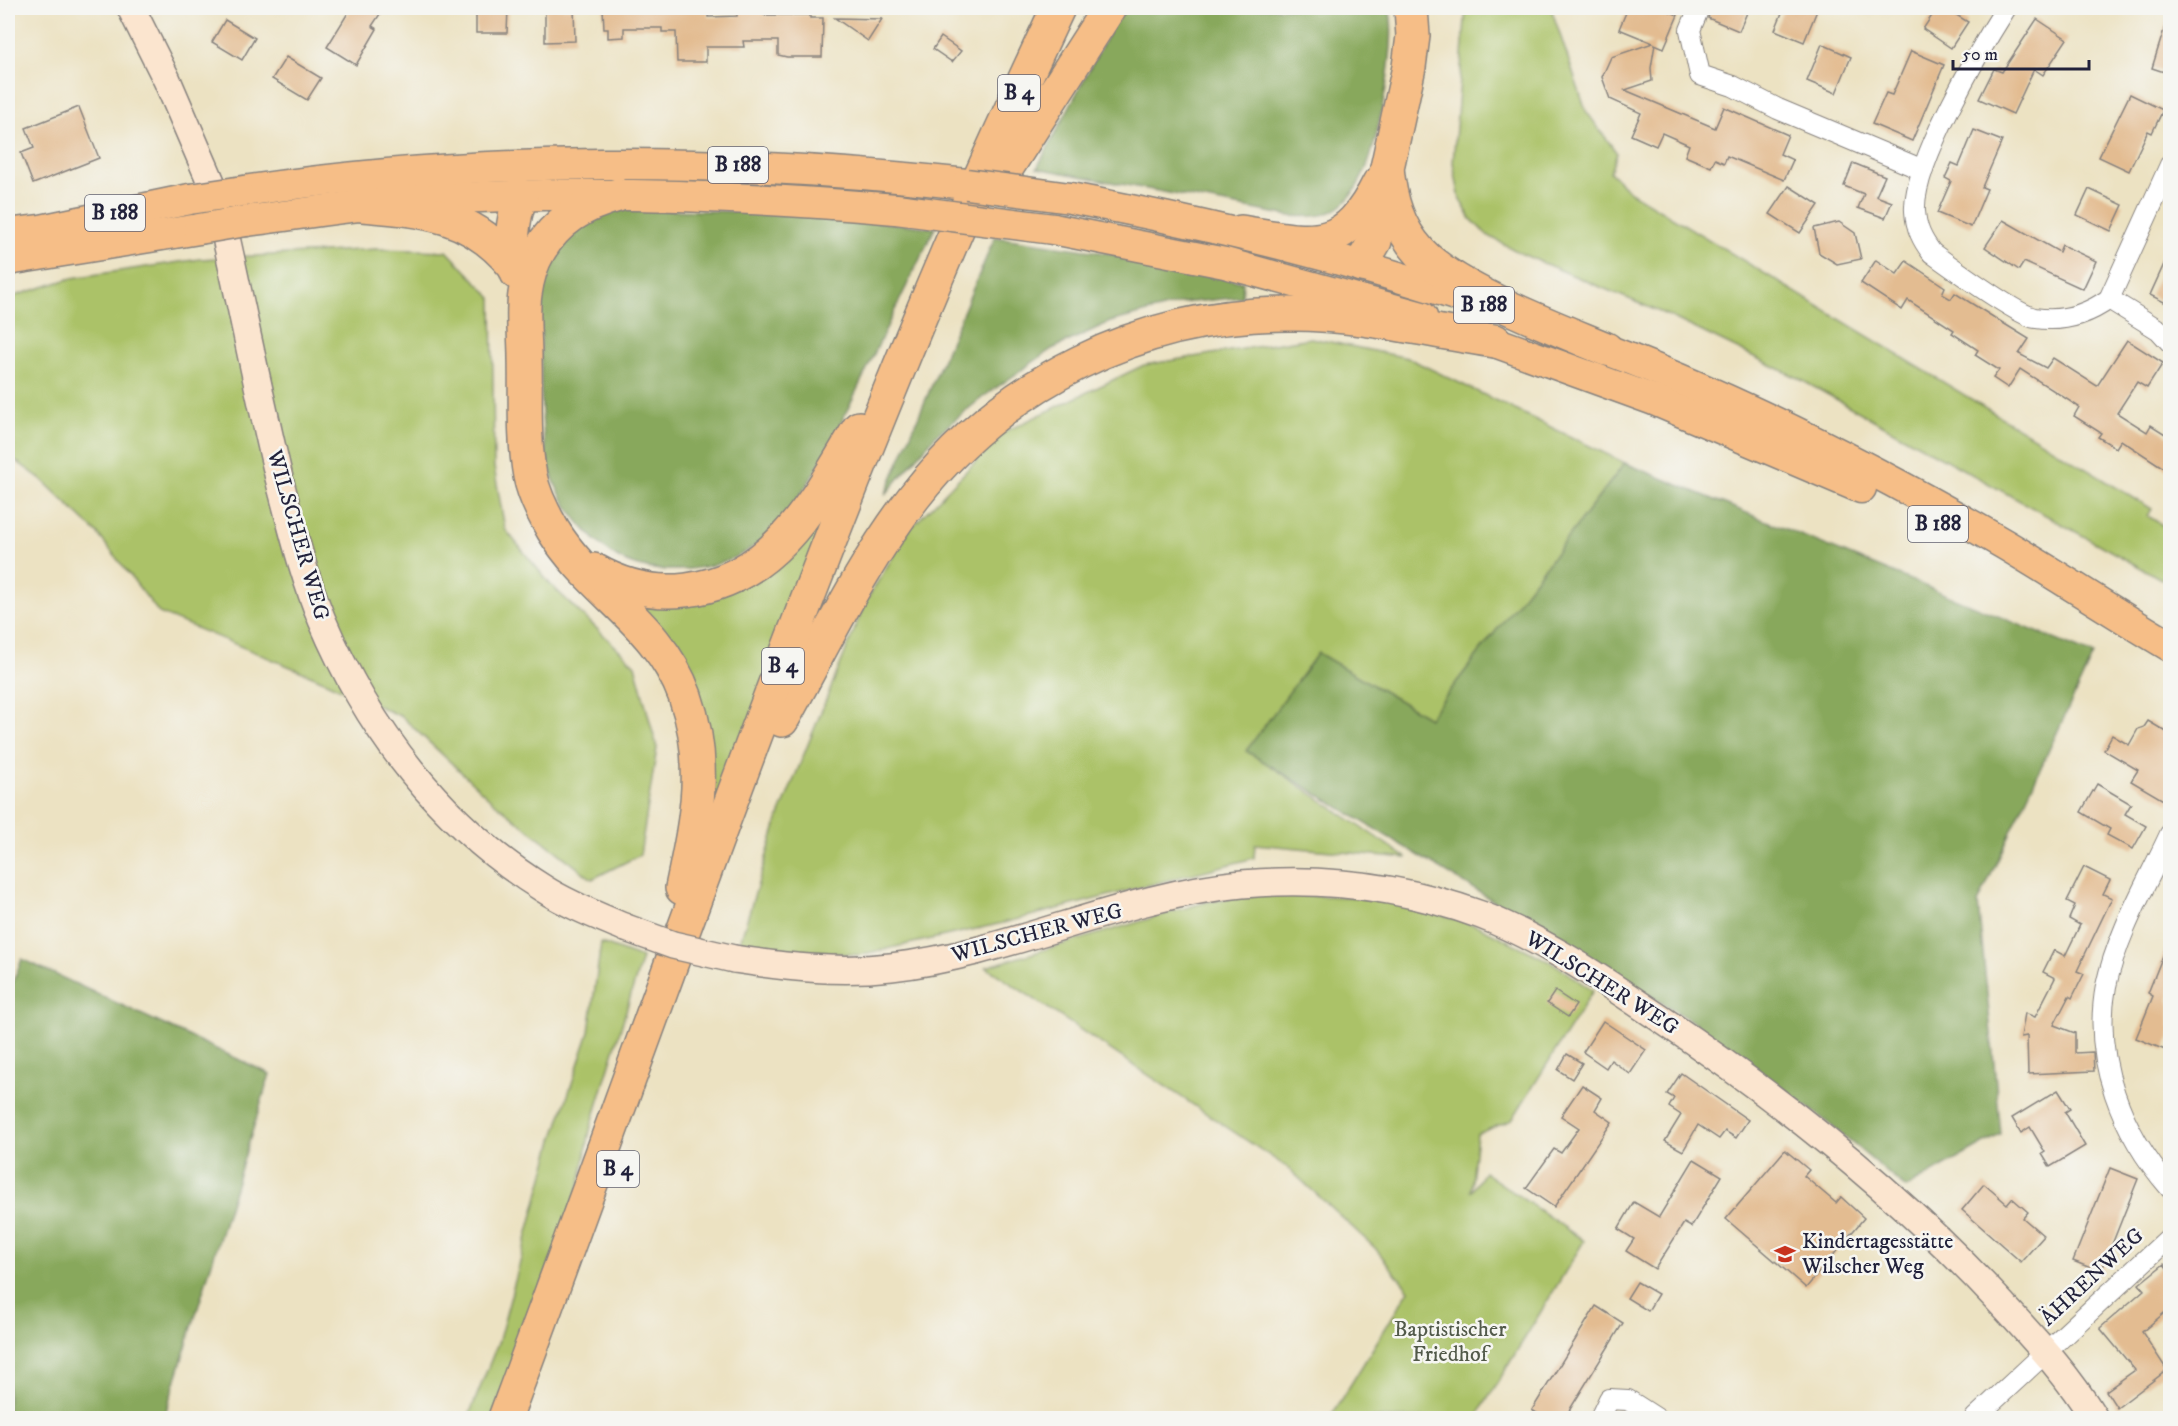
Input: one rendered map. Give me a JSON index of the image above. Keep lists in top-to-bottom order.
{
  "streets": {
    "highway": ["B 4"],
    "main road": ["B 188"],
    "street": ["WILSCHER WEG", "ÄHRENWEG"]
  },
  "crossings": [
    ["B 188", "WILSCHER WEG"],
    ["WILSCHER WEG", "ÄHRENWEG"]
  ],
  "parks": ["Baptistischer Friedhof"],
  "places": {
    "school or university": ["Kindertagesstätte Wilscher Weg"]
  },
  "scale_bar": "50 m"
}
